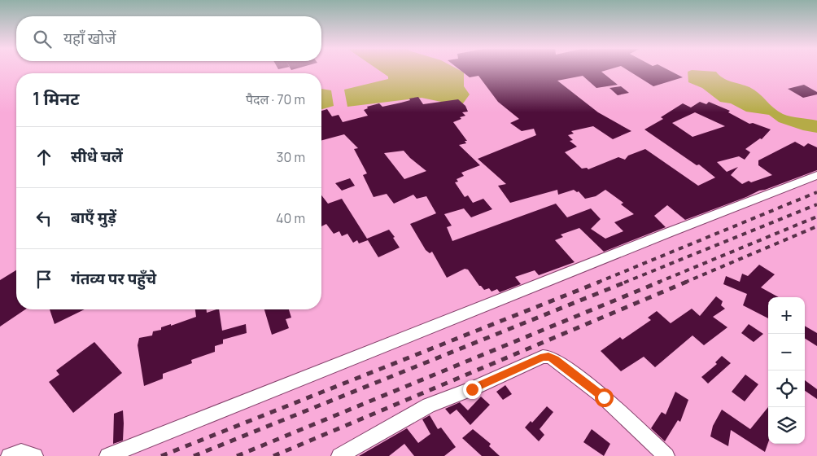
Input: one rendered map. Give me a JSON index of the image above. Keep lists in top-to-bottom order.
{
  "page": {
    "search": "यहाँ खोजें",
    "heading": ["1 मिनट", "पैदल · 70 m"],
    "list": [
      ["सीधे चलें", "30 m"],
      ["बाएँ मुड़ें", "40 m"],
      "गंतव्य पर पहुँचे"
    ],
    "map_buttons": ["+", "−"]
  }
}
